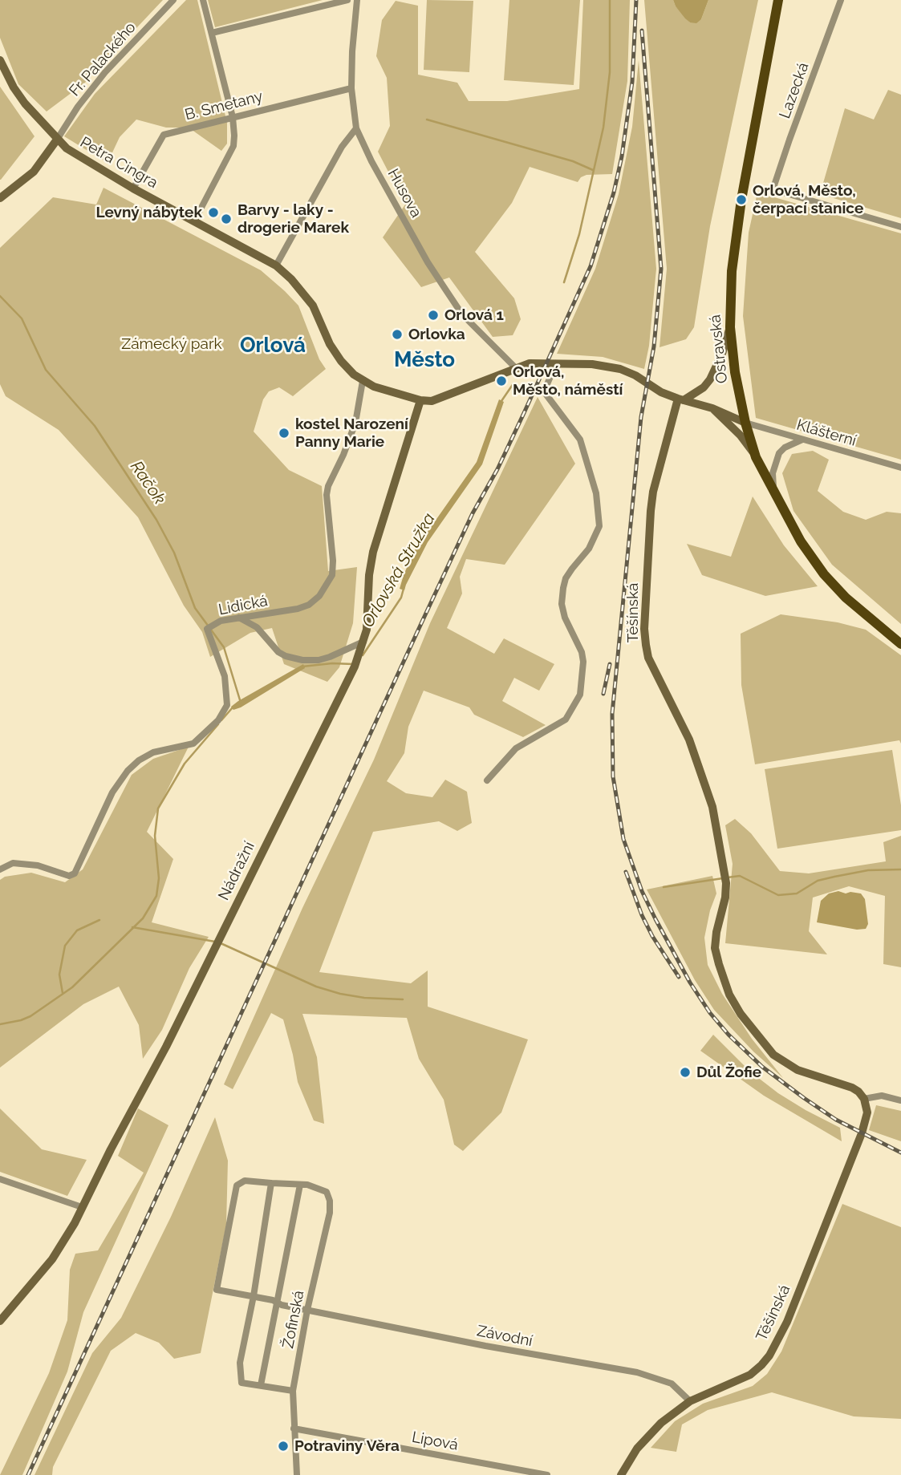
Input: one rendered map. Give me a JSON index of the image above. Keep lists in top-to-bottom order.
{
  "streets": {
    "main road": ["Ostravská"],
    "street": [
      "Fr. Palackého",
      "Lazecká",
      "B. Smetany",
      "Petra Cingra",
      "Husova",
      "Klášterní",
      "Lidická",
      "Těšínská",
      "Nádražní",
      "Žofinská",
      "Závodní",
      "Lipová"
    ]
  },
  "crossings": [
    ["Fr. Palackého", "Petra Cingra"],
    ["B. Smetany", "Petra Cingra"],
    ["B. Smetany", "Husova"],
    ["Petra Cingra", "Husova"],
    ["Petra Cingra", "Ostravská"],
    ["Petra Cingra", "Klášterní"],
    ["Petra Cingra", "Lidická"],
    ["Petra Cingra", "Těšínská"],
    ["Petra Cingra", "Nádražní"],
    ["Ostravská", "Klášterní"],
    ["Těšínská", "Závodní"],
    ["Žofinská", "Závodní"],
    ["Žofinská", "Lipová"]
  ],
  "districts": ["Orlová", "Město"],
  "water": ["Račok", "Orlovská Stružka"],
  "parks": ["Zámecký park"],
  "places": [
    "Orlová, Město, čerpací stanice",
    "Levný nábytek",
    "Barvy - laky - drogerie Marek",
    "Orlová 1",
    "Orlovka",
    "Orlová, Město, náměstí",
    "kostel Narození Panny Marie",
    "Důl Žofie",
    "Potraviny Věra"
  ]
}
